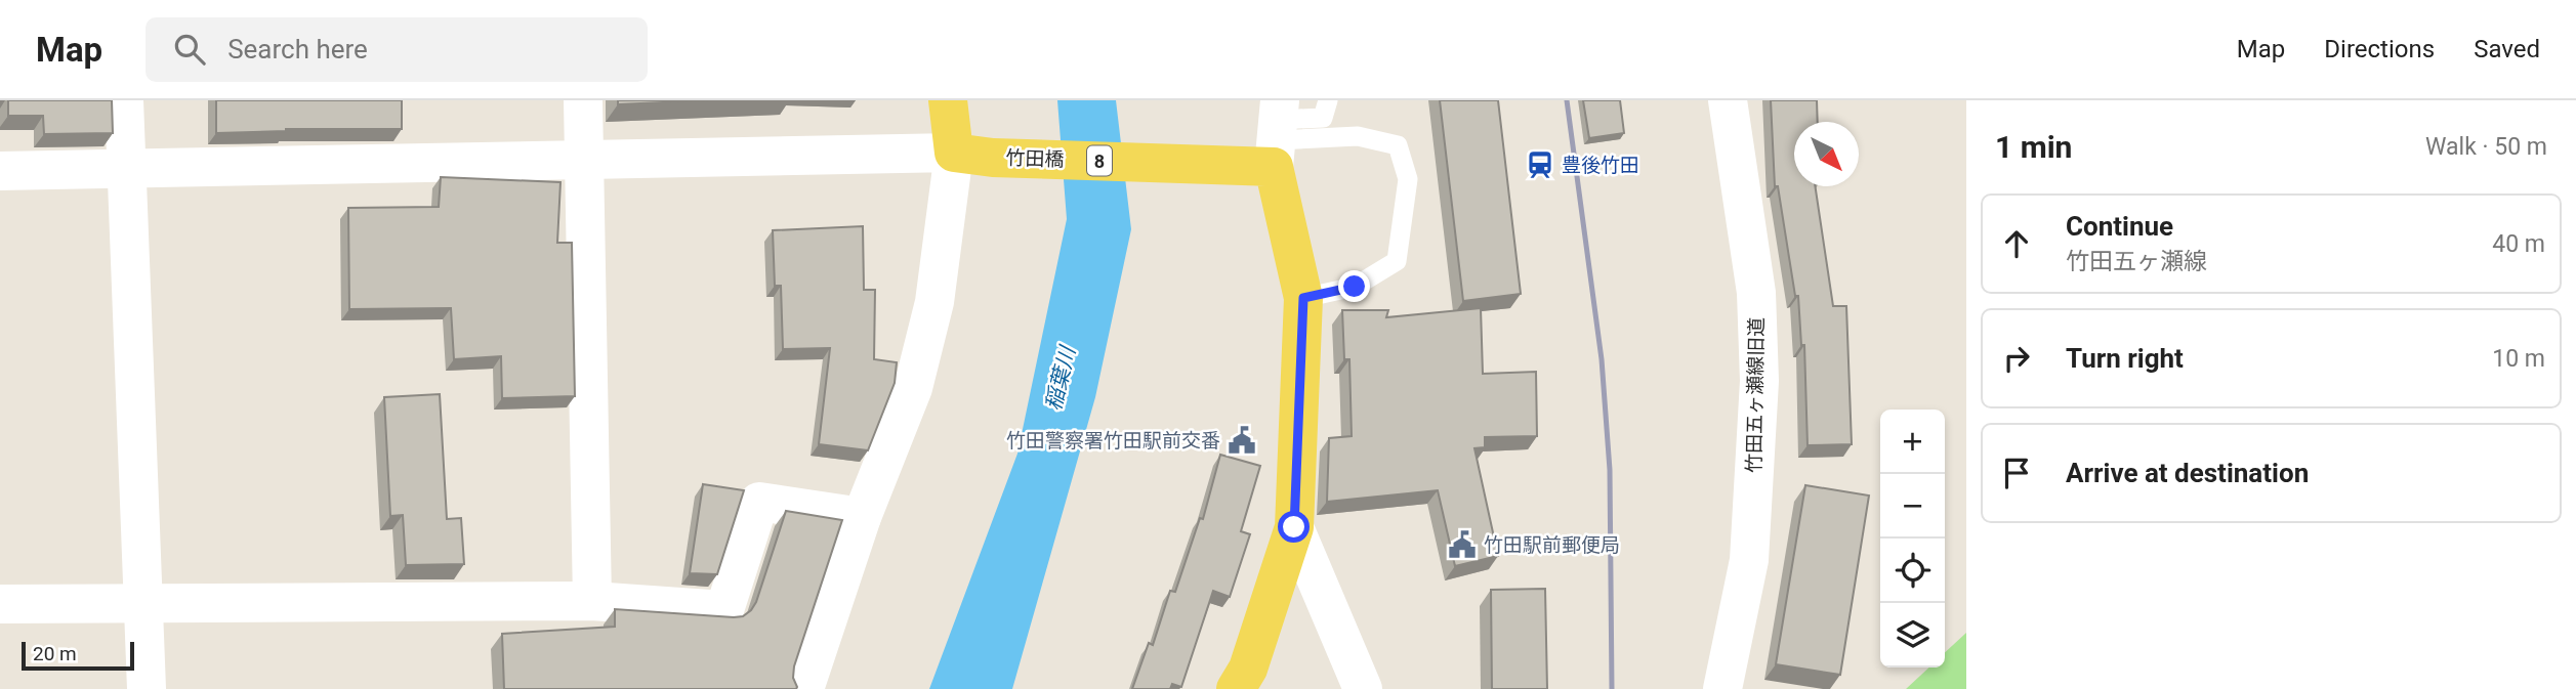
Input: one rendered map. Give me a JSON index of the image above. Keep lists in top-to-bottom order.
{
  "streets": {
    "main road": ["竹田橋", "8"],
    "street": ["竹田五ヶ瀬線旧道"]
  },
  "water": ["稲葉川"],
  "places": {
    "station": ["豊後竹田"],
    "public building": ["竹田警察署竹田駅前交番", "竹田駅前郵便局"]
  },
  "scale_bar": "20 m",
  "north": "bottom right",
  "page": {
    "header": "Map",
    "search": "Search here",
    "nav": ["Map", "Directions", "Saved"],
    "heading": ["1 min", "Walk · 50 m"],
    "list": [
      ["Continue", "竹田五ヶ瀬線", "40 m"],
      ["Turn right", "10 m"],
      "Arrive at destination"
    ],
    "map_buttons": ["+", "−"],
    "scale": "20 m"
  }
}
